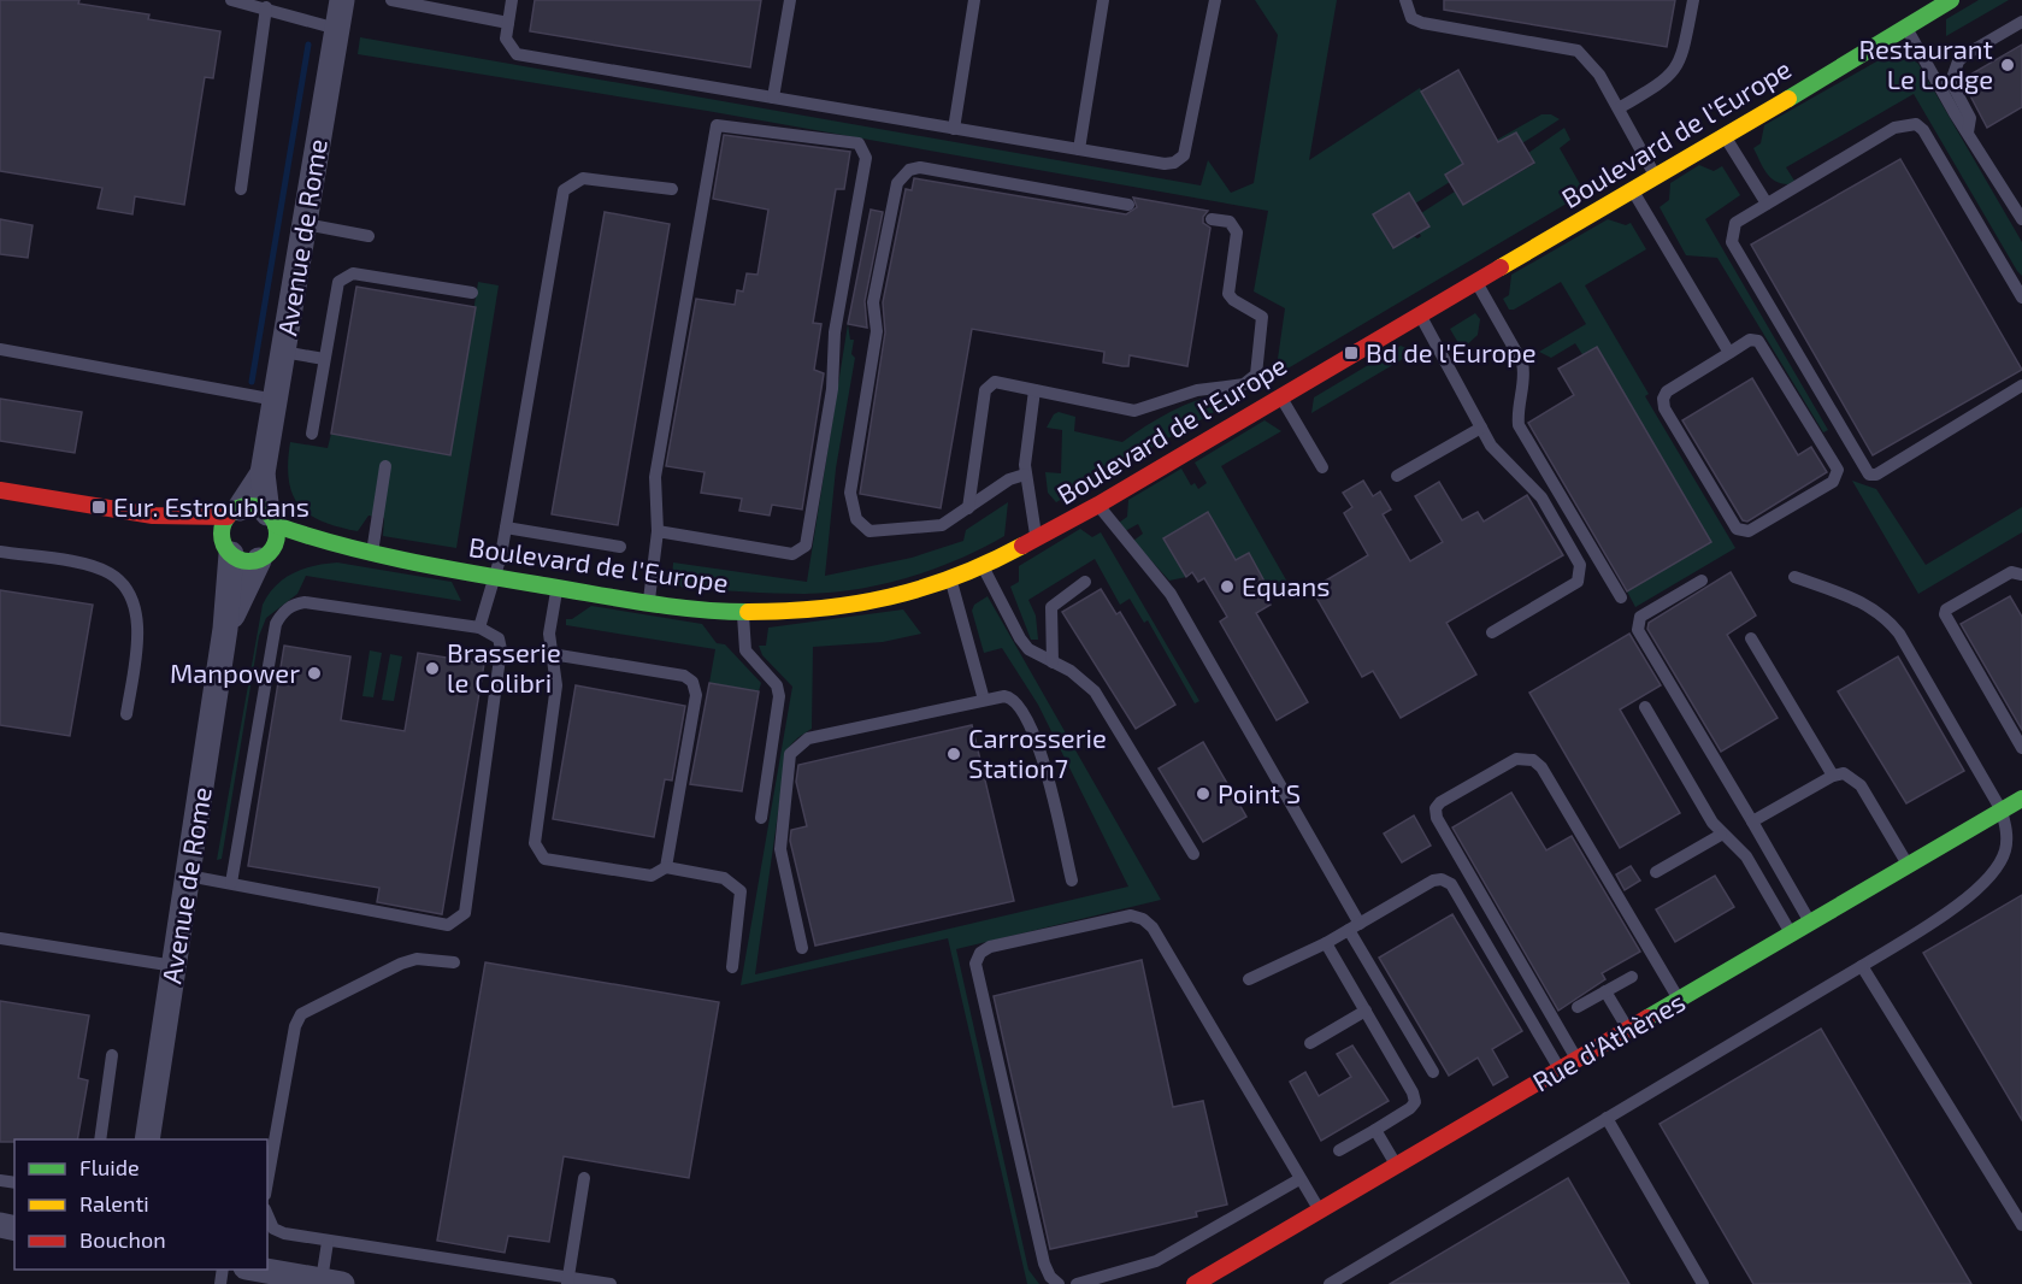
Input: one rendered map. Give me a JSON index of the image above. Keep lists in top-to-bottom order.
{
  "streets": {
    "street": ["Boulevard de l'Europe", "Avenue de Rome", "Rue d'Athènes"]
  },
  "crossings": [
    ["Boulevard de l'Europe", "Avenue de Rome"]
  ],
  "places": {
    "other": [
      "Restaurant Le Lodge",
      "Equans",
      "Brasserie le Colibri",
      "Manpower",
      "Carrosserie Station7",
      "Point S"
    ],
    "transit": ["Bd de l'Europe", "Eur. Estroublans"]
  },
  "legend": ["Fluide", "Ralenti", "Bouchon"]
}
